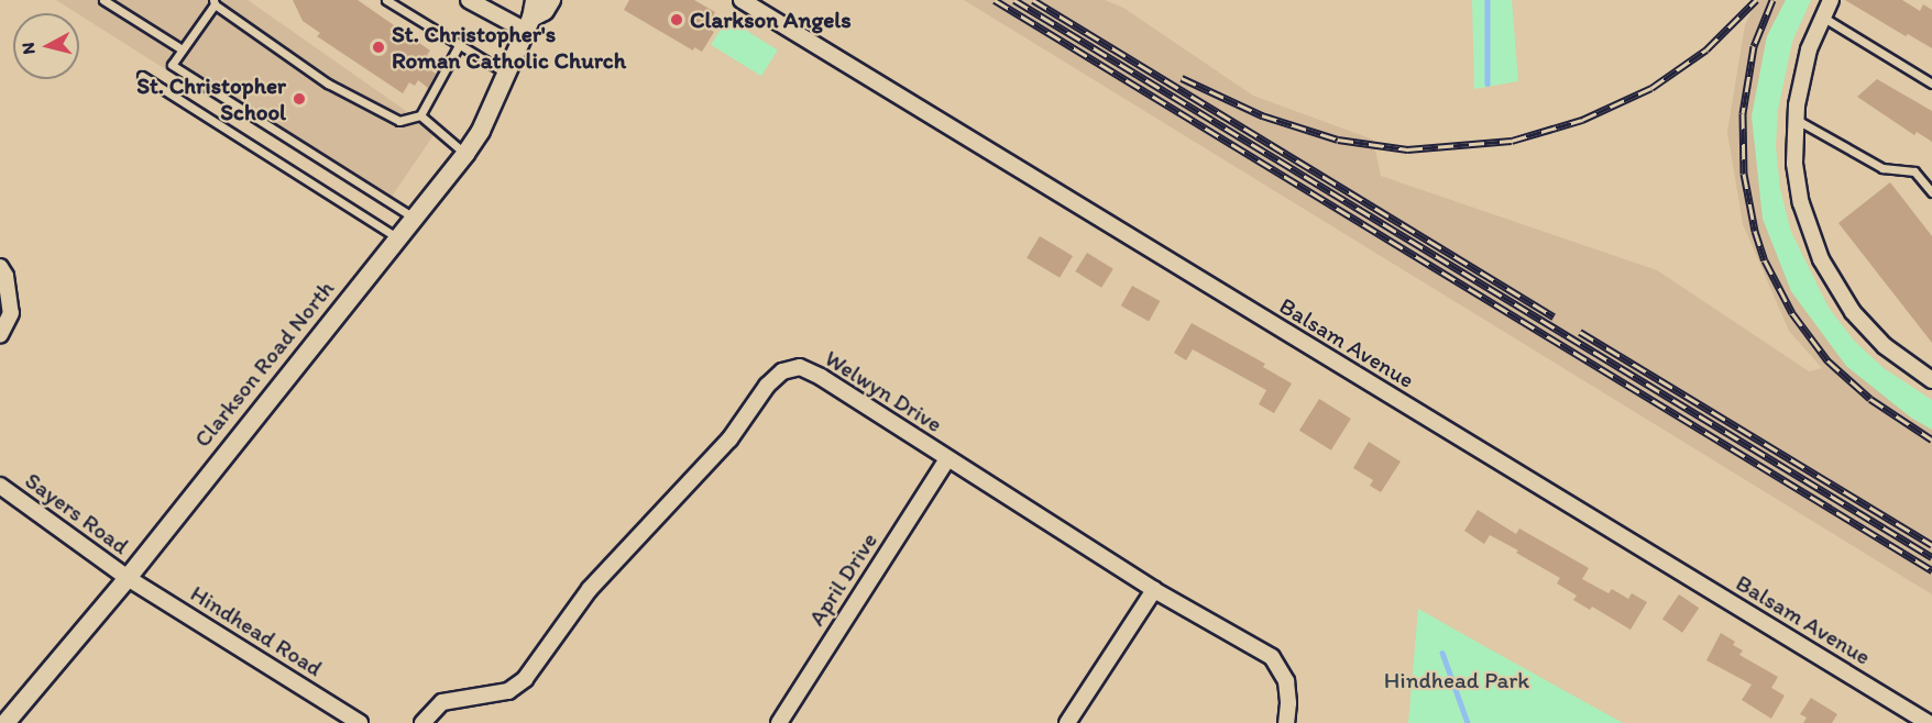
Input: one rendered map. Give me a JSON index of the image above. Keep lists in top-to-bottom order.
{
  "streets": {
    "street": [
      "Balsam Avenue",
      "Clarkson Road North",
      "Welwyn Drive",
      "Sayers Road",
      "April Drive",
      "Hindhead Road"
    ]
  },
  "crossings": [
    ["Clarkson Road North", "Sayers Road"],
    ["Clarkson Road North", "Hindhead Road"],
    ["Welwyn Drive", "April Drive"],
    ["Sayers Road", "Hindhead Road"]
  ],
  "parks": ["Hindhead Park"],
  "places": ["Clarkson Angels", "St. Christopher's Roman Catholic Church", "St. Christopher School"],
  "north": "left"
}
